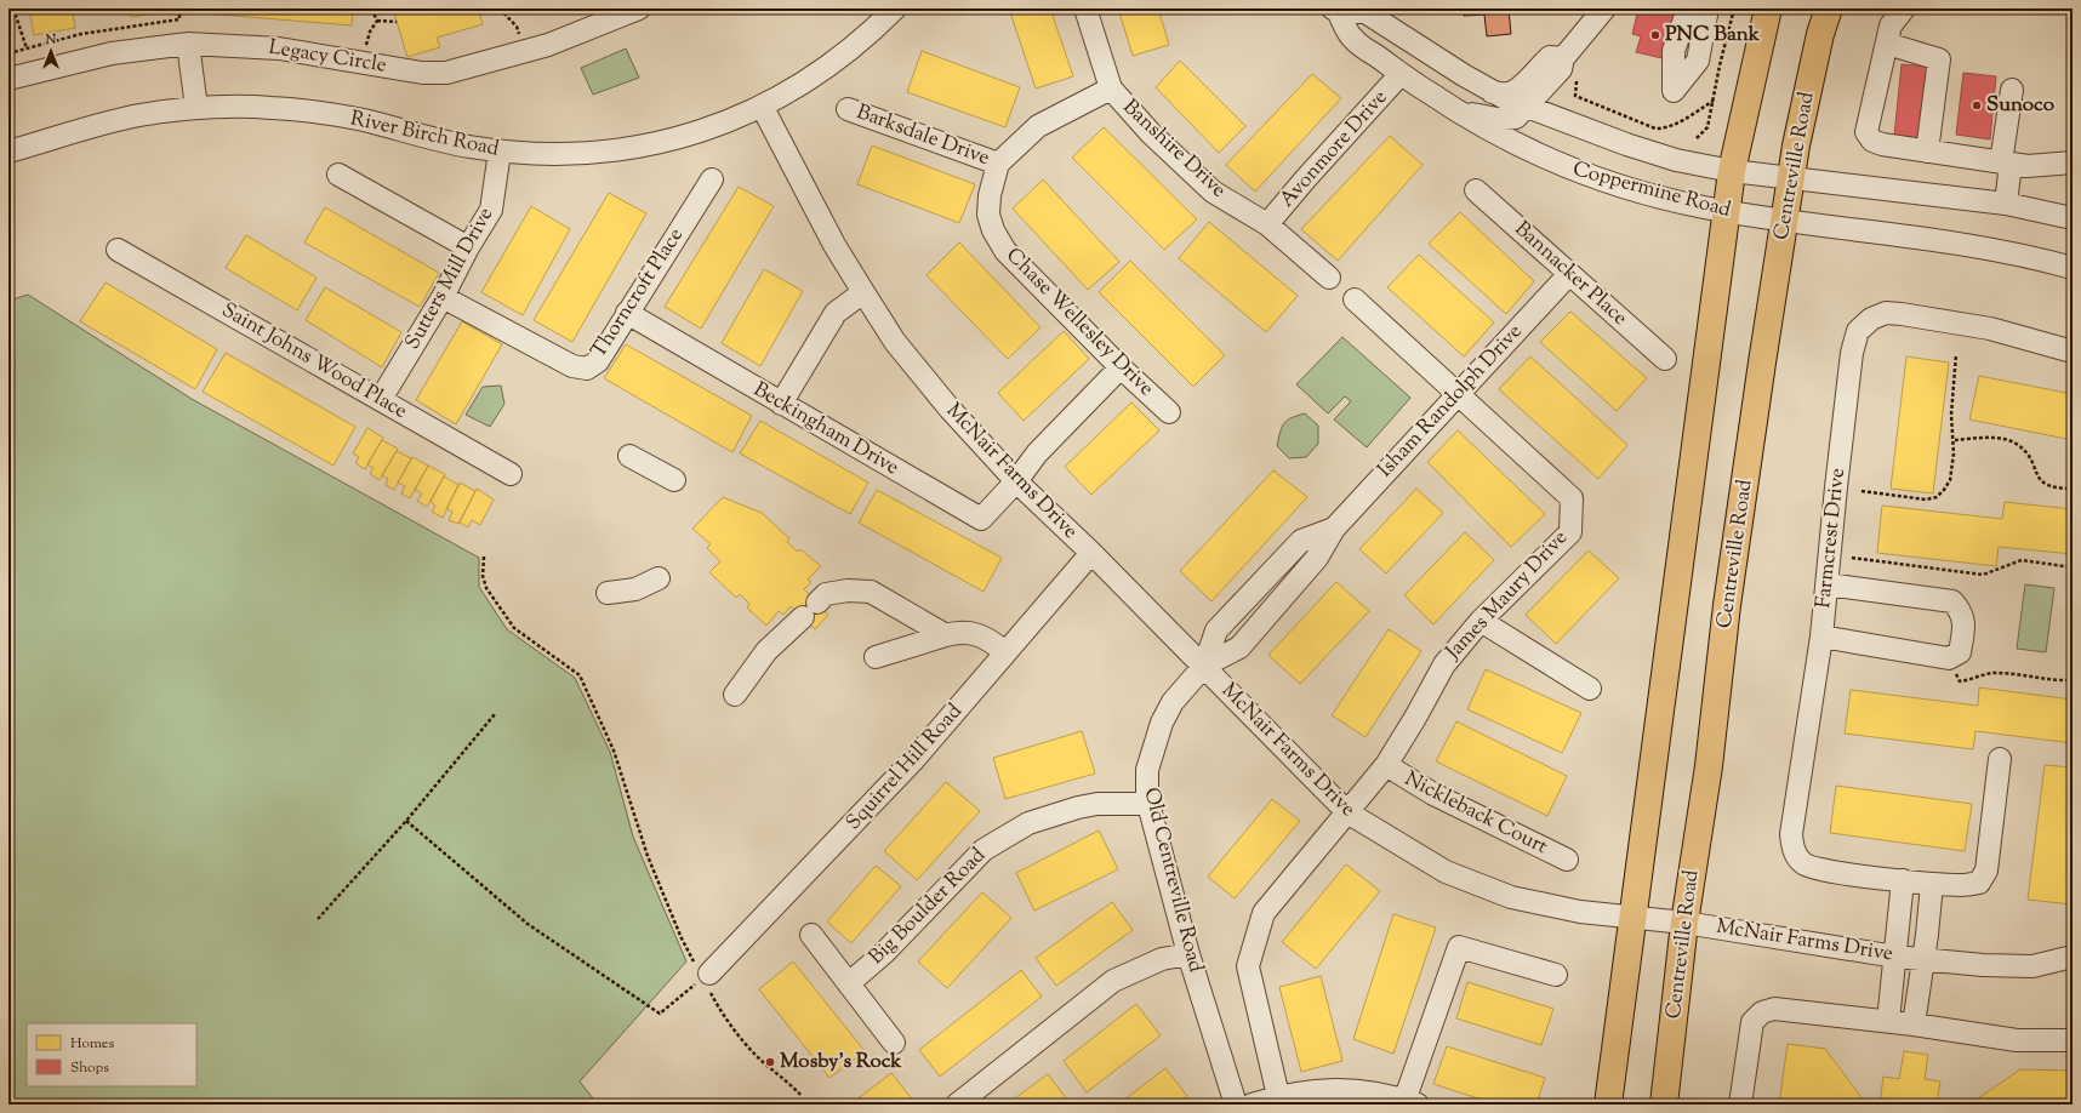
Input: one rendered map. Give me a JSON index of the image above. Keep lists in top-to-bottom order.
{
  "streets": {
    "main road": ["Centreville Road"],
    "street": [
      "Legacy Circle",
      "River Birch Road",
      "Barksdale Drive",
      "Banshire Drive",
      "Avonmore Drive",
      "Coppermine Road",
      "Bannacker Place",
      "Sutters Mill Drive",
      "Thorncroft Place",
      "Chase Wellesley Drive",
      "Saint Johns Wood Place",
      "Isham Randolph Drive",
      "Beckingham Drive",
      "McNair Farms Drive",
      "Farmcrest Drive",
      "James Maury Drive",
      "Squirrel Hill Road",
      "Nickleback Court",
      "Old Centreville Road",
      "Big Boulder Road"
    ]
  },
  "crossings": [
    ["River Birch Road", "Sutters Mill Drive"],
    ["River Birch Road", "McNair Farms Drive"],
    ["Barksdale Drive", "Chase Wellesley Drive"],
    ["Banshire Drive", "Avonmore Drive"],
    ["Avonmore Drive", "Coppermine Road"],
    ["Centreville Road", "Coppermine Road"],
    ["Centreville Road", "McNair Farms Drive"],
    ["Bannacker Place", "Isham Randolph Drive"],
    ["Sutters Mill Drive", "Thorncroft Place"],
    ["Sutters Mill Drive", "Saint Johns Wood Place"],
    ["Thorncroft Place", "Beckingham Drive"],
    ["Isham Randolph Drive", "McNair Farms Drive"],
    ["Isham Randolph Drive", "James Maury Drive"],
    ["Isham Randolph Drive", "Old Centreville Road"],
    ["Beckingham Drive", "McNair Farms Drive"],
    ["McNair Farms Drive", "James Maury Drive"],
    ["McNair Farms Drive", "Squirrel Hill Road"],
    ["McNair Farms Drive", "Old Centreville Road"],
    ["James Maury Drive", "Nickleback Court"],
    ["Old Centreville Road", "Big Boulder Road"]
  ],
  "places": ["PNC Bank", "Sunoco", "Mosby's Rock"],
  "legend": ["Homes", "Shops"],
  "north": "top"
}
